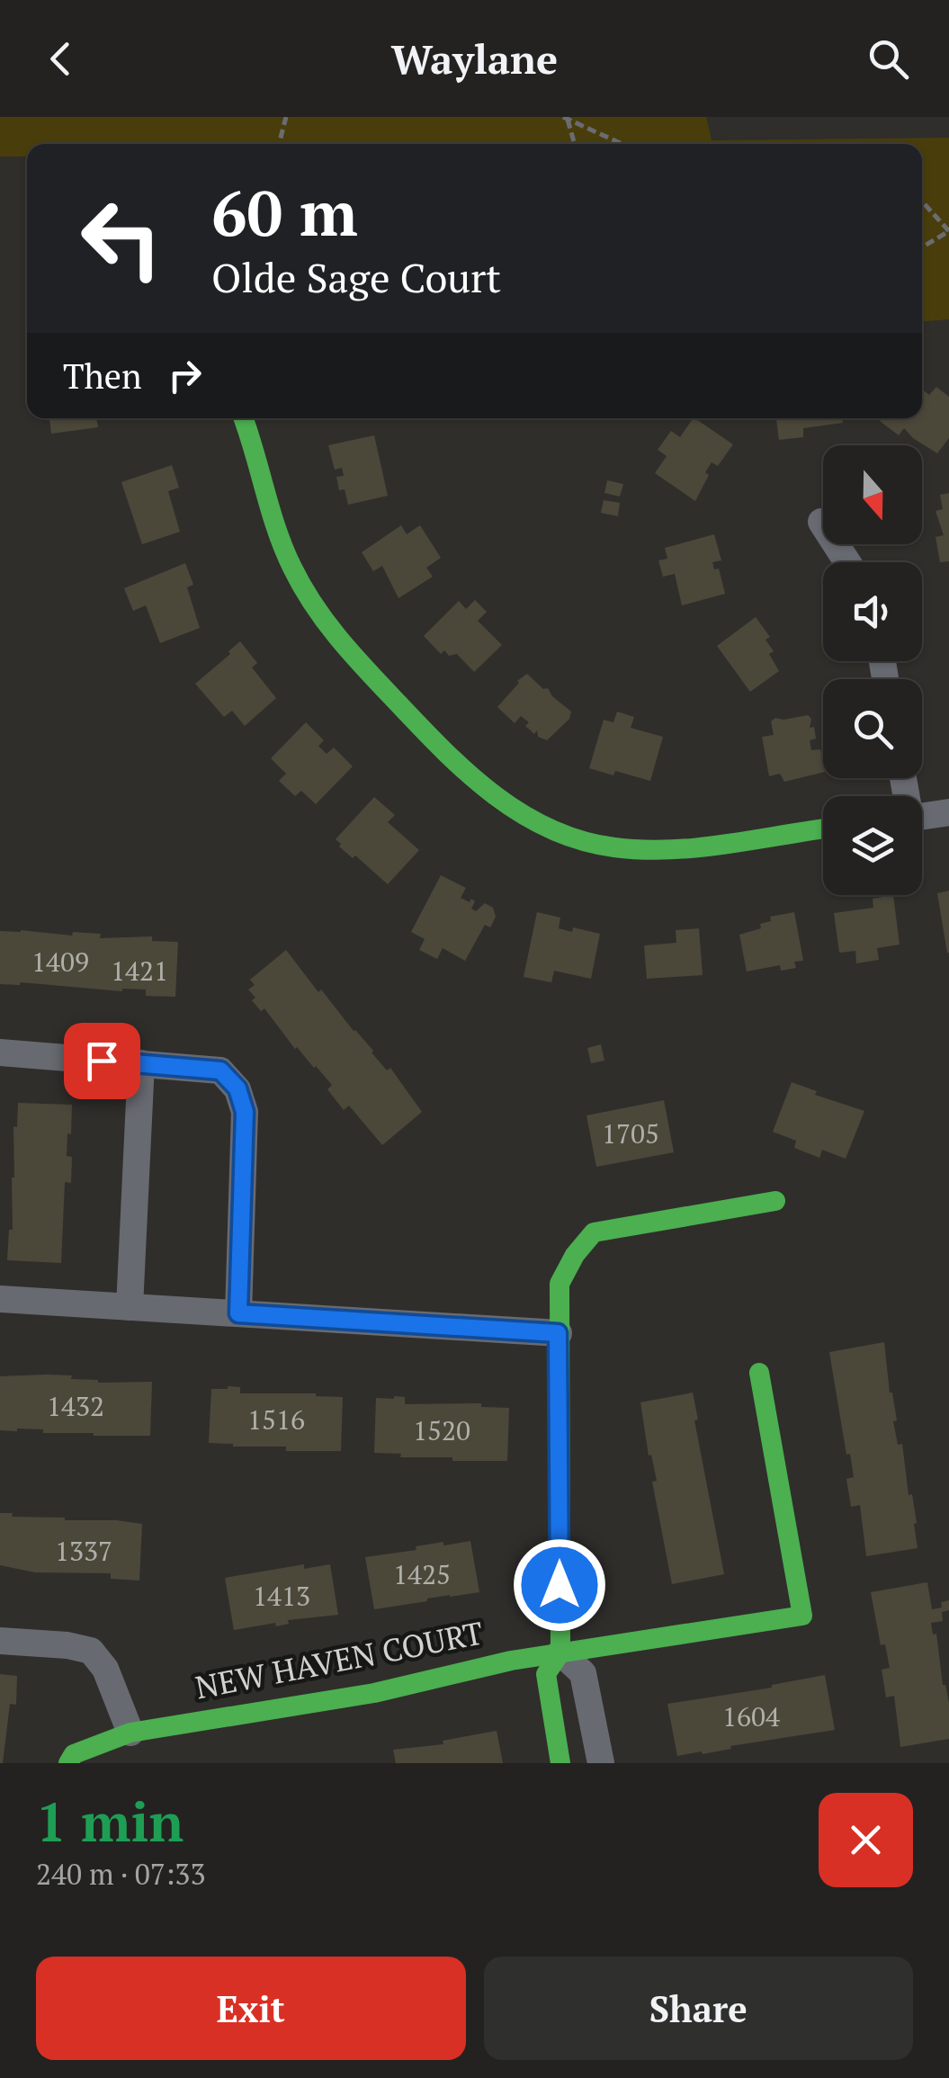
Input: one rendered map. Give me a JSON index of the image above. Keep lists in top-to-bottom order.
{
  "streets": {
    "street": ["NEW HAVEN COURT"]
  },
  "house_numbers": [
    "1409",
    "1421",
    "1705",
    "1432",
    "1516",
    "1520",
    "1337",
    "1425",
    "1413",
    "1604"
  ],
  "north": "bottom",
  "page": {
    "header": "Waylane",
    "turn": ["60 m", "Olde Sage Court"],
    "then": "Then",
    "heading": ["1 min", "240 m · 07:33"],
    "buttons": ["Exit", "Share"]
  }
}
